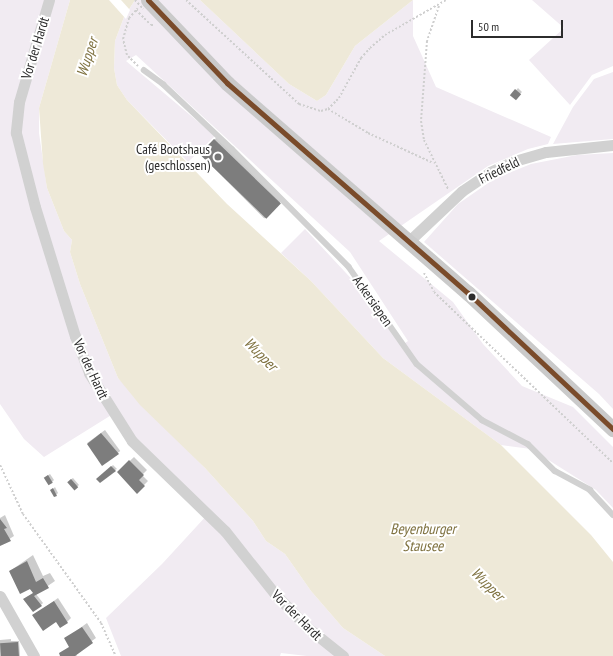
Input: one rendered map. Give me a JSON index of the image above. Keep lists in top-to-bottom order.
{
  "streets": {
    "street": ["Vor der Hardt", "Friedfeld"],
    "lane": ["Ackersiepen"]
  },
  "water": ["Wupper", "Beyenburger Stausee"],
  "places": ["Café Bootshaus (geschlossen)"],
  "scale_bar": "50 m"
}
